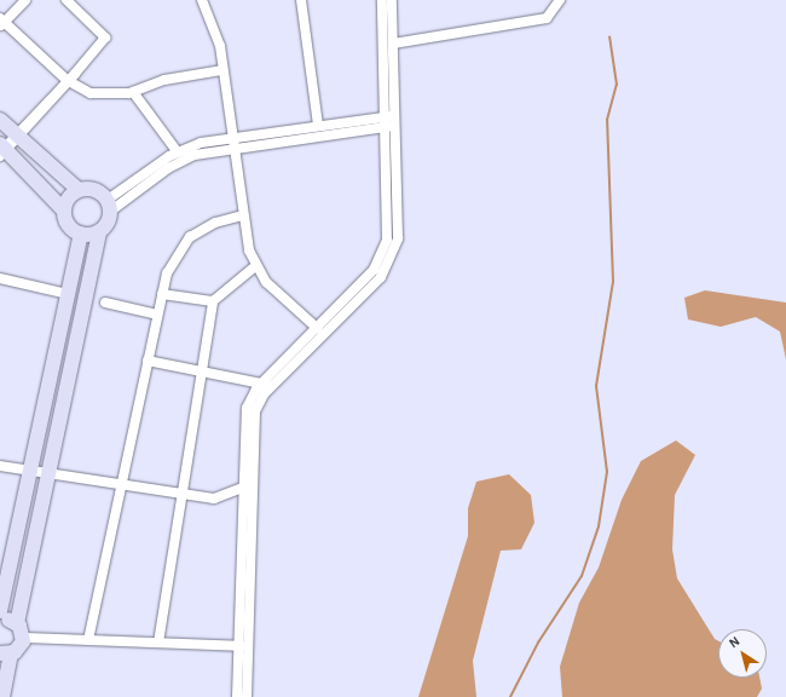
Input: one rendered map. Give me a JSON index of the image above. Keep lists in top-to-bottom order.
{
  "north": "top left"
}
